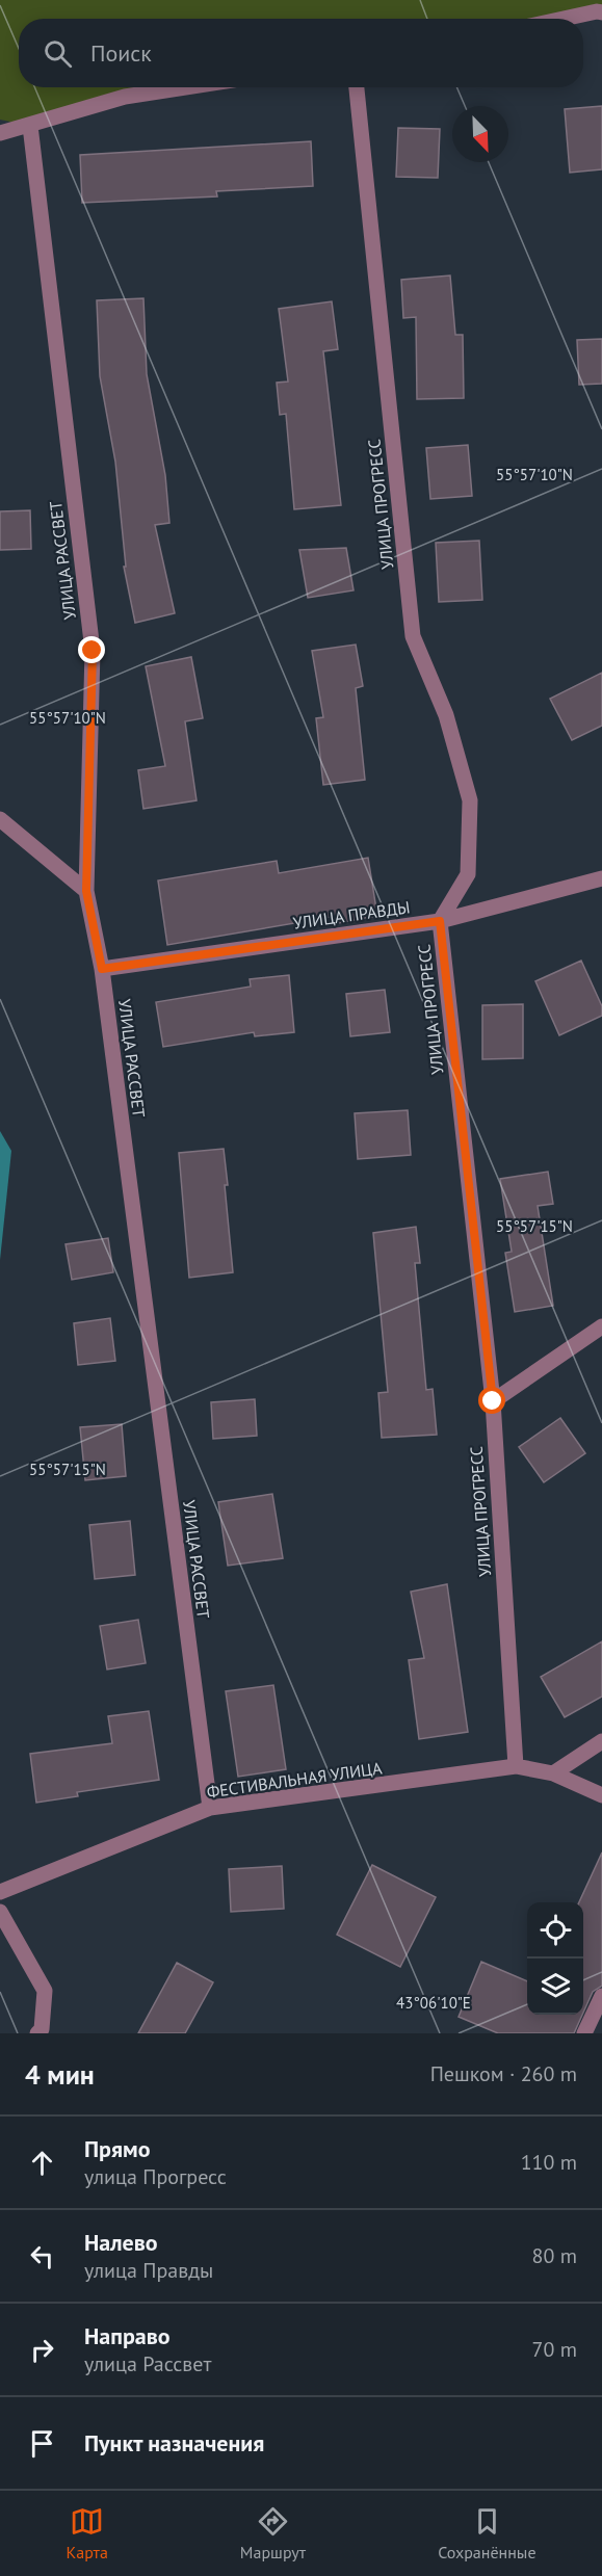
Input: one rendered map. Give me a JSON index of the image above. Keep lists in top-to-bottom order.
{
  "streets": {
    "street": [
      "УЛИЦА ПРОГРЕСС",
      "УЛИЦА РАССВЕТ",
      "УЛИЦА ПРАВДЫ",
      "ФЕСТИВАЛЬНАЯ УЛИЦА"
    ]
  },
  "crossings": [
    ["УЛИЦА ПРОГРЕСС", "УЛИЦА ПРАВДЫ"],
    ["УЛИЦА ПРОГРЕСС", "ФЕСТИВАЛЬНАЯ УЛИЦА"],
    ["УЛИЦА РАССВЕТ", "УЛИЦА ПРАВДЫ"],
    ["УЛИЦА РАССВЕТ", "ФЕСТИВАЛЬНАЯ УЛИЦА"]
  ],
  "north": "bottom right",
  "page": {
    "search": "Поиск",
    "heading": ["4 мин", "Пешком · 260 m"],
    "list": [
      ["Прямо", "улица Прогресс", "110 m"],
      ["Налево", "улица Правды", "80 m"],
      ["Направо", "улица Рассвет", "70 m"],
      "Пункт назначения"
    ],
    "nav": ["Карта", "Маршрут", "Сохранённые"]
  },
  "coordinates": ["55°57'10\"N", "55°57'15\"N", "43°06'10\"E"]
}
